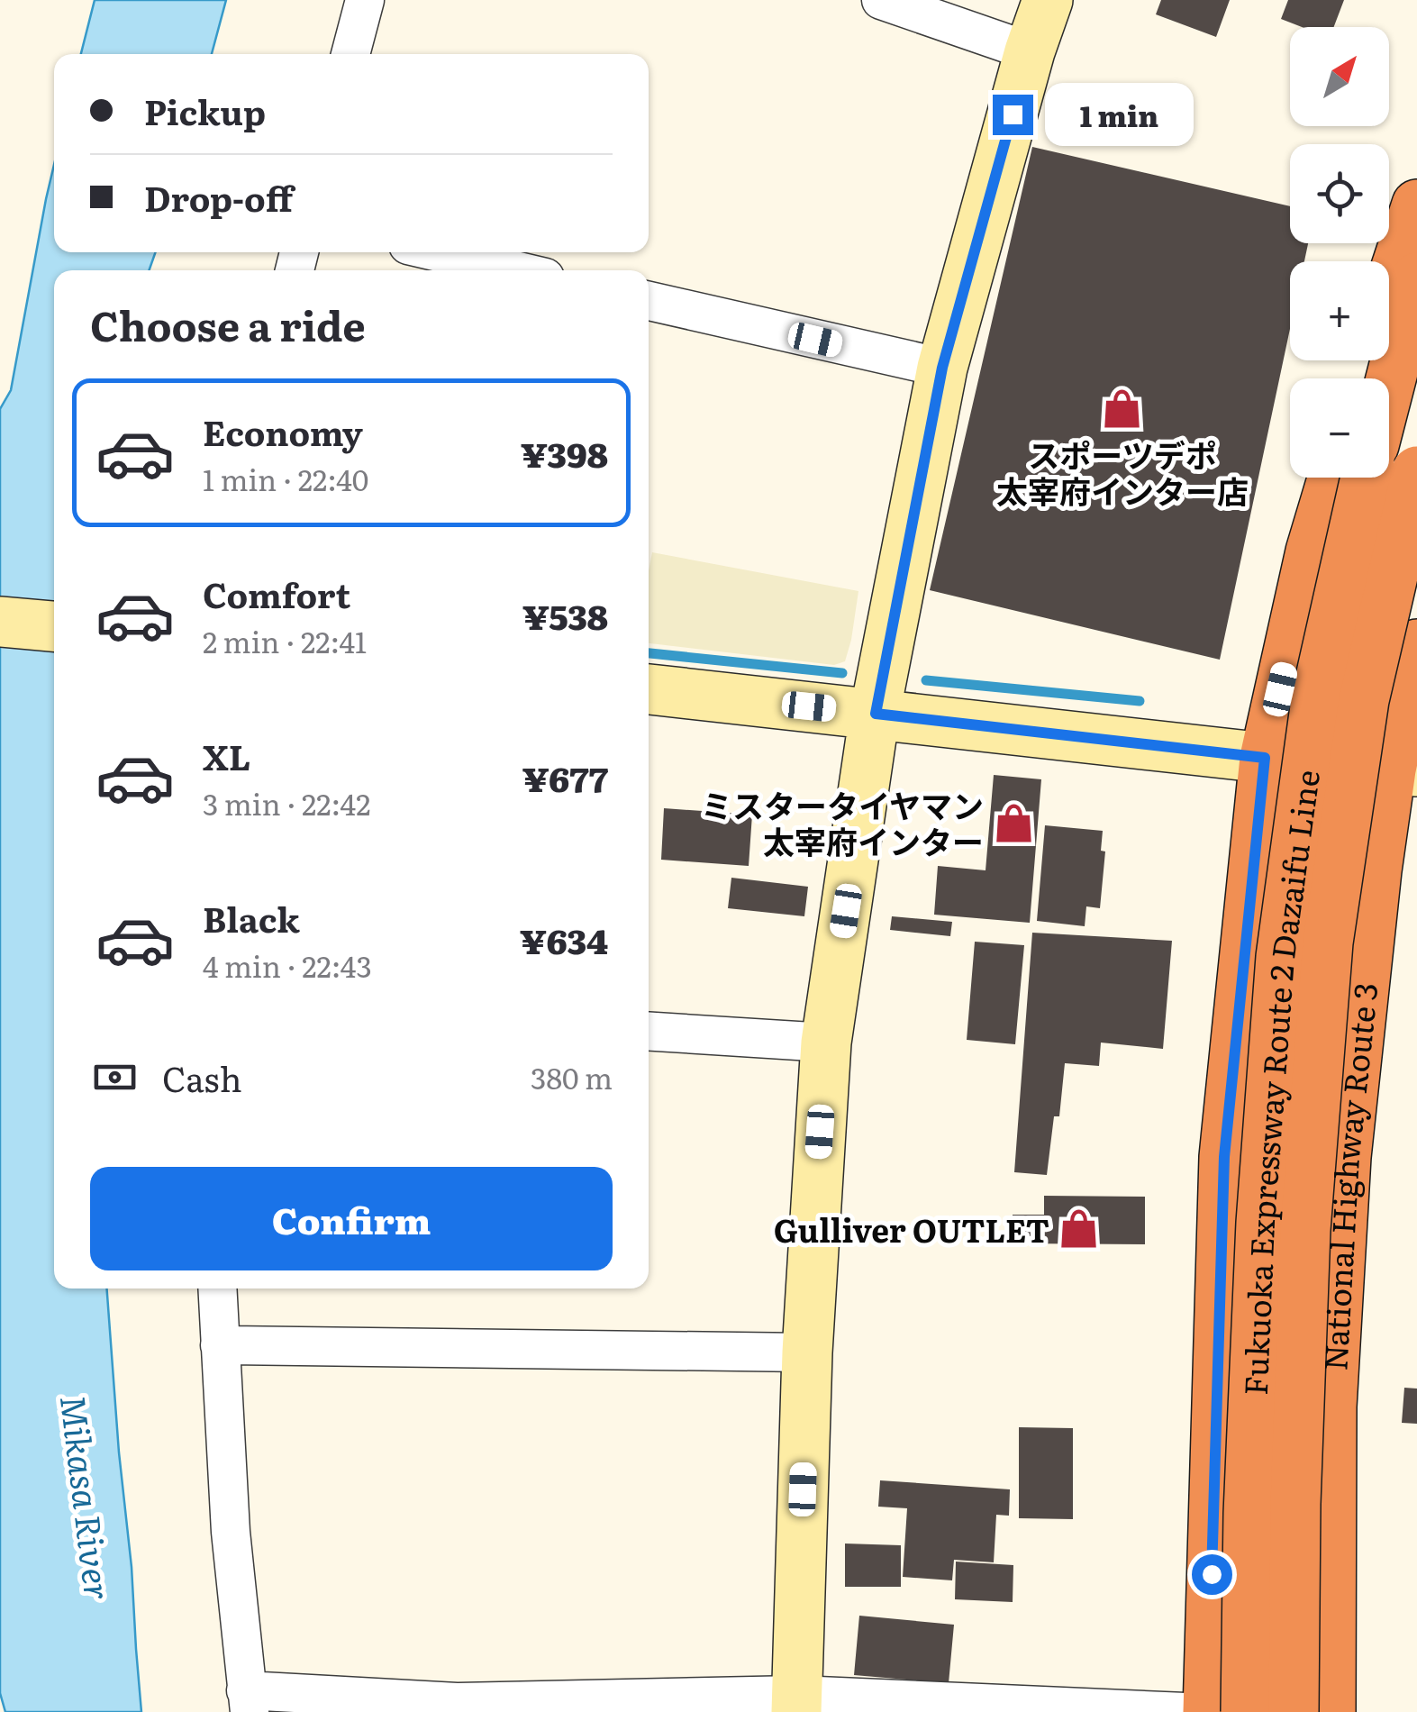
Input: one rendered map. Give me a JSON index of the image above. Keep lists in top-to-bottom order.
{
  "streets": {
    "highway": ["Fukuoka Expressway Route 2 Dazaifu Line", "National Highway Route 3"]
  },
  "water": ["Mikasa River"],
  "places": {
    "shop": ["スポーツデポ 太宰府インター店", "ミスタータイヤマン 太宰府インター", "Gulliver OUTLET"]
  },
  "north": "top right",
  "page": {
    "map_buttons": ["+", "−"],
    "banner": ["Pickup", "Drop-off"],
    "bubble": "1 min",
    "heading": "Choose a ride",
    "list": [
      {
        "name": "Economy",
        "note": "1 min · 22:40",
        "value": "¥398"
      },
      {
        "name": "Comfort",
        "note": "2 min · 22:41",
        "value": "¥538"
      },
      {
        "name": "XL",
        "note": "3 min · 22:42",
        "value": "¥677"
      },
      {
        "name": "Black",
        "note": "4 min · 22:43",
        "value": "¥634"
      }
    ],
    "pay": ["Cash", "380 m"],
    "buttons": "Confirm"
  }
}
